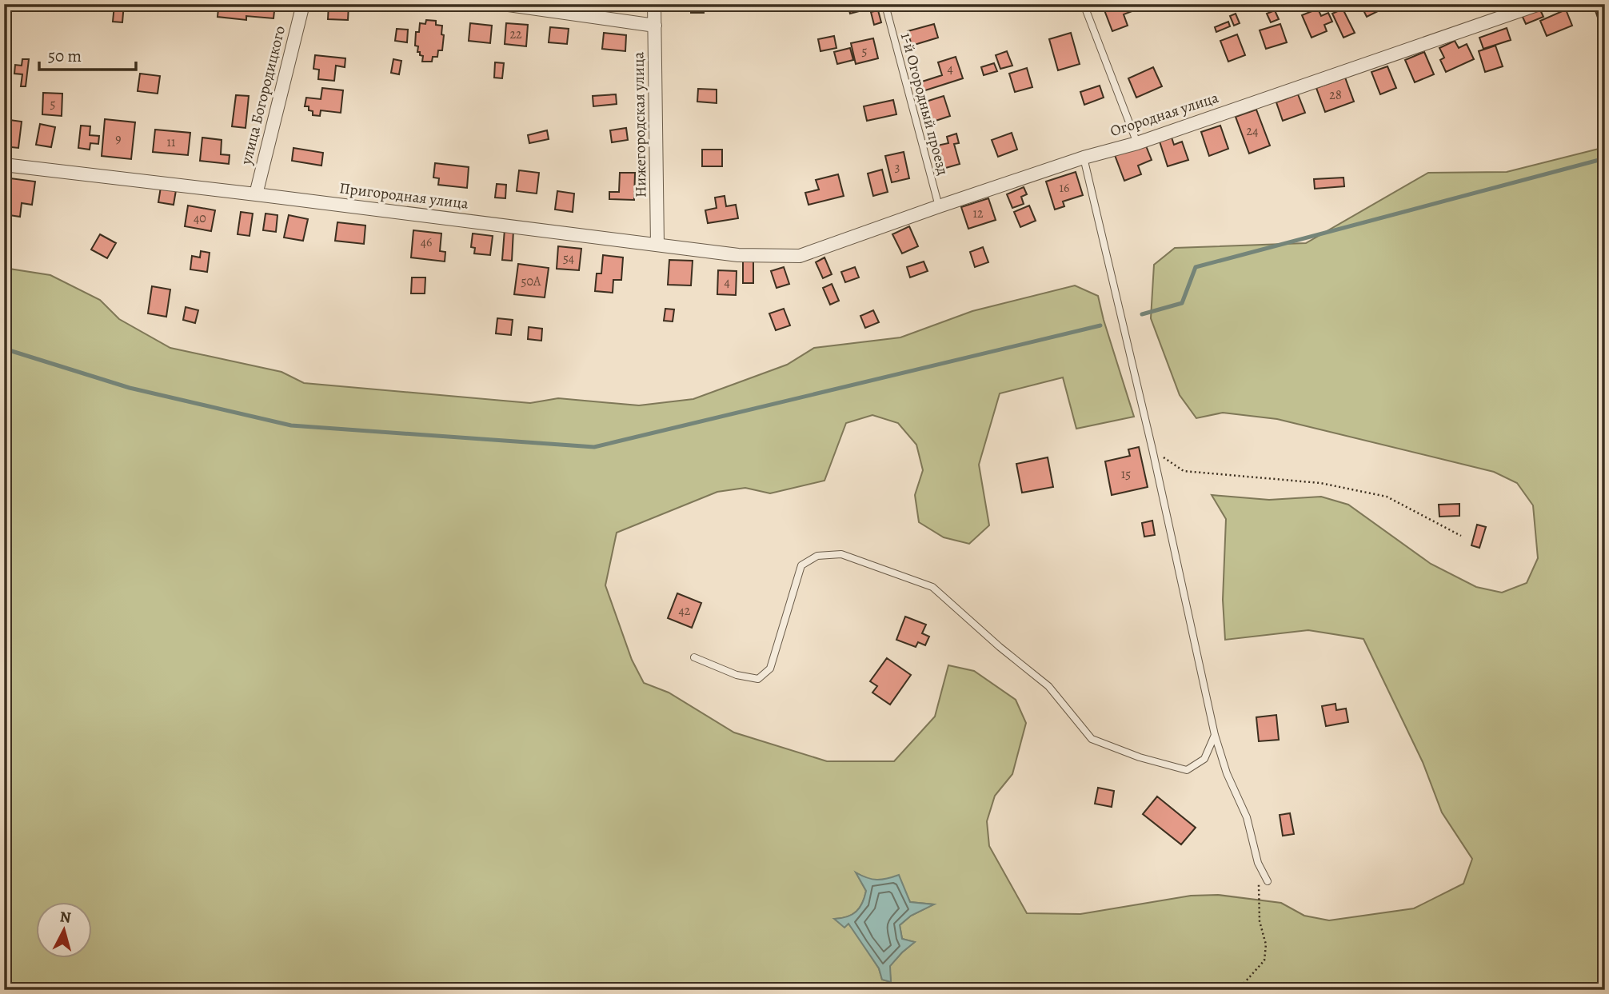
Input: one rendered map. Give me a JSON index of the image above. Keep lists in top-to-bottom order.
{
  "streets": {
    "street": [
      "улица Богородицкого",
      "Огородная улица",
      "Нижегородская улица",
      "Пригородная улица"
    ],
    "lane": ["1-й Огородный проезд"]
  },
  "crossings": [
    ["улица Богородицкого", "Пригородная улица"],
    ["1-й Огородный проезд", "Огородная улица"],
    ["Огородная улица", "Пригородная улица"],
    ["Нижегородская улица", "Пригородная улица"]
  ],
  "house_numbers": [
    "22",
    "5",
    "4",
    "28",
    "5",
    "24",
    "9",
    "11",
    "3",
    "16",
    "12",
    "40",
    "46",
    "54",
    "50А",
    "4",
    "15",
    "42"
  ],
  "scale_bar": "50 m",
  "north": "top"
}
